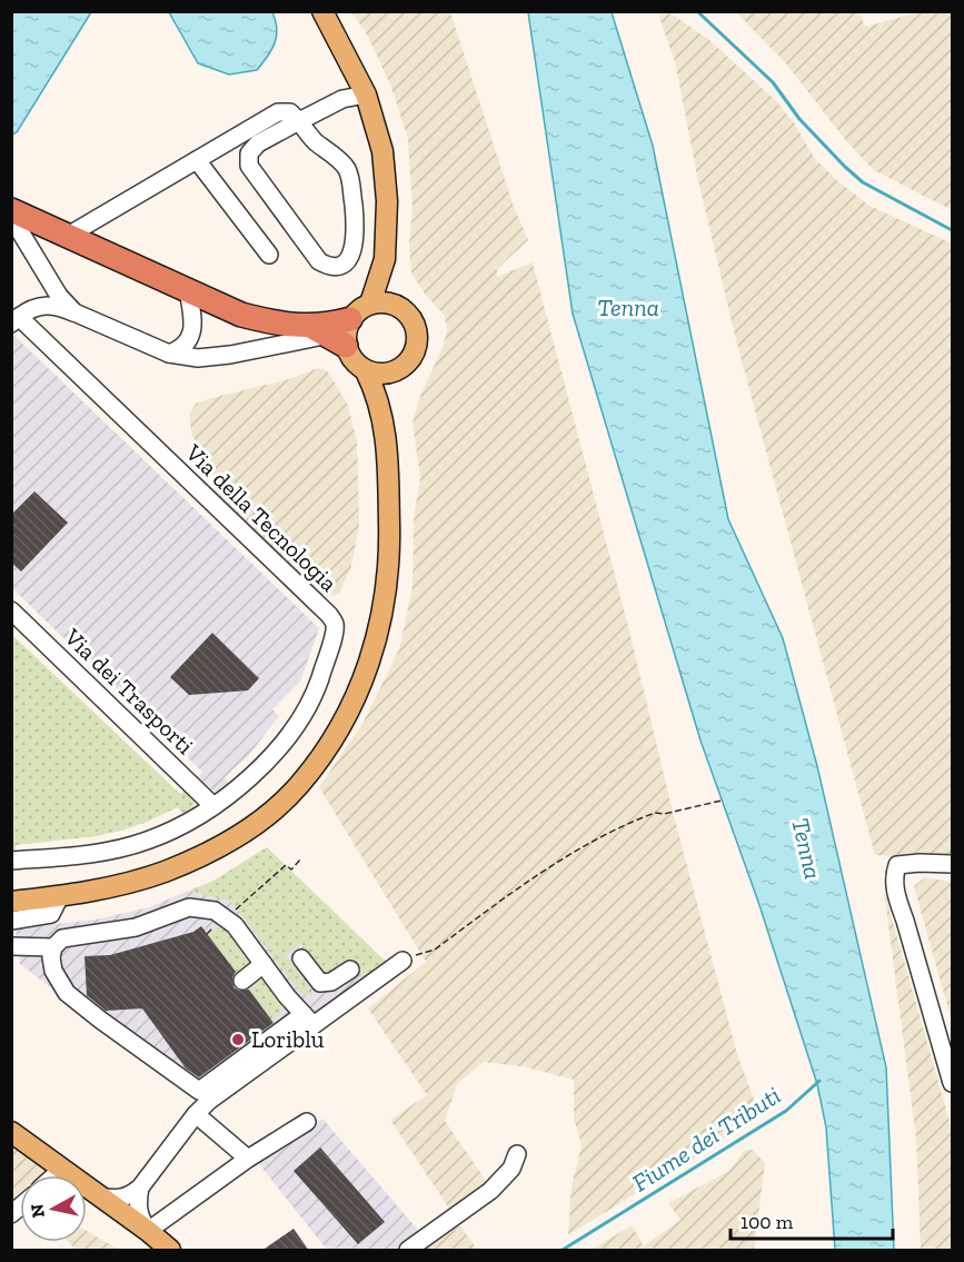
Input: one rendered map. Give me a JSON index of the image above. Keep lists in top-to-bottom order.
{
  "streets": {
    "street": ["Via della Tecnologia", "Via dei Trasporti"]
  },
  "crossings": [
    ["Via della Tecnologia", "Via dei Trasporti"]
  ],
  "water": ["Tenna", "Fiume dei Tributi"],
  "places": ["Loriblu"],
  "scale_bar": "100 m",
  "north": "left"
}
